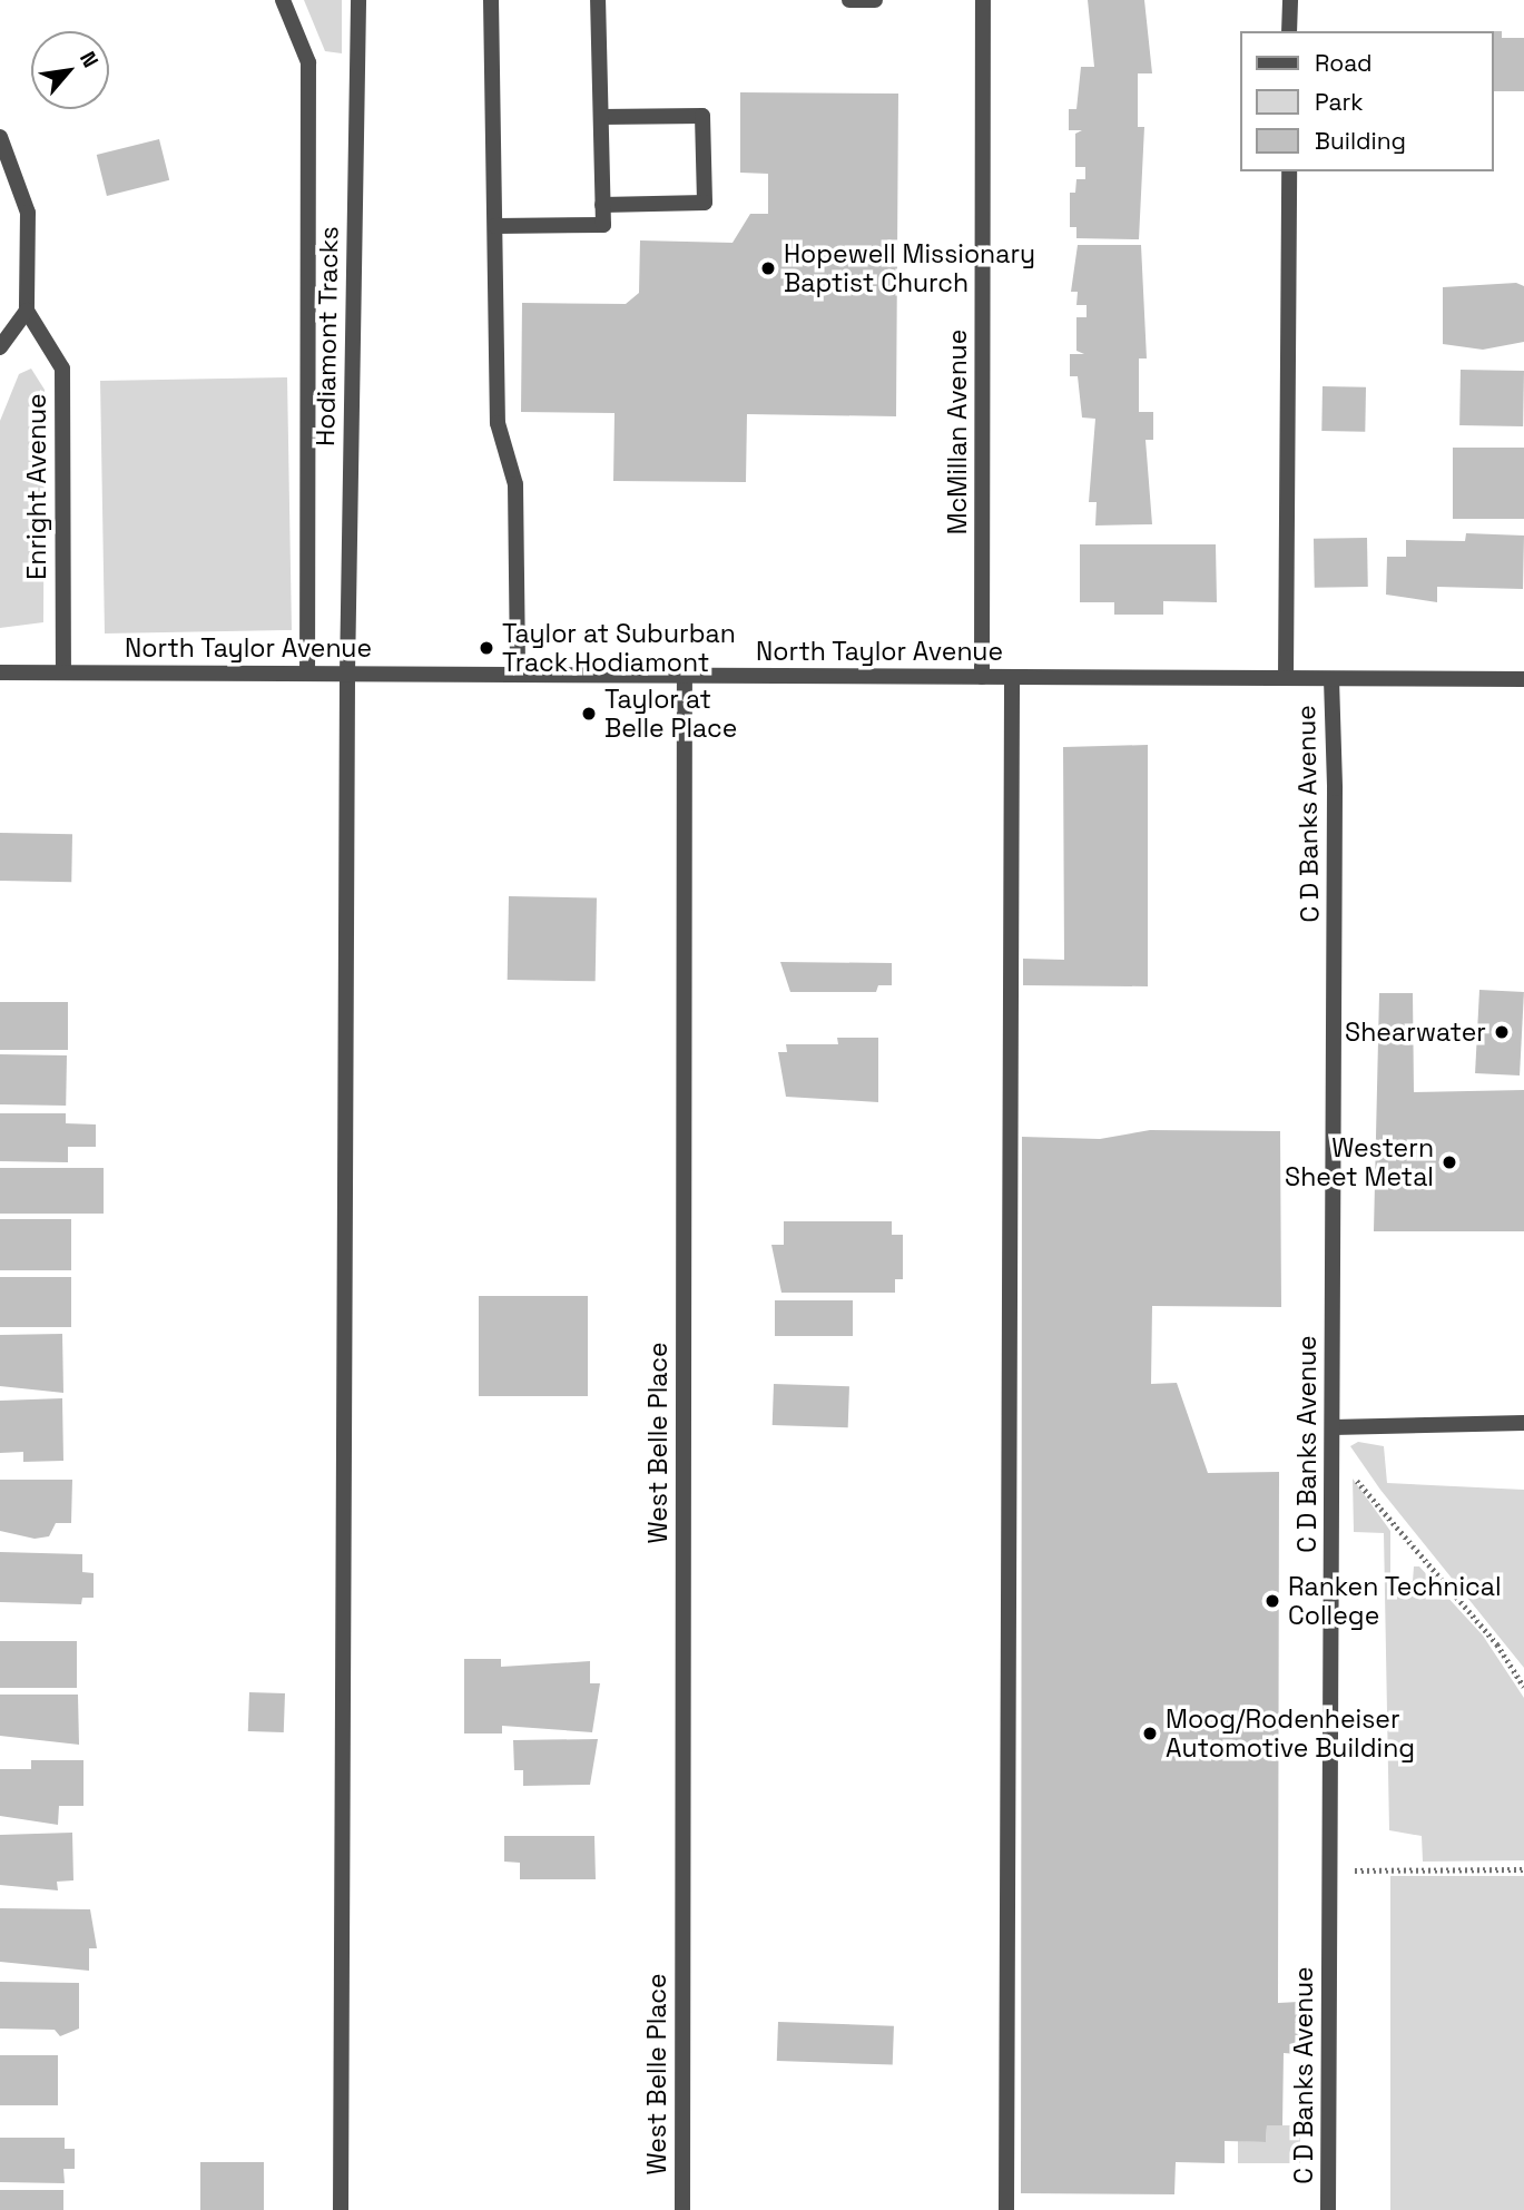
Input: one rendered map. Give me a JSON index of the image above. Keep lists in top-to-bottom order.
{
  "streets": {
    "street": [
      "Hodiamont Tracks",
      "McMillan Avenue",
      "Enright Avenue",
      "North Taylor Avenue",
      "C D Banks Avenue",
      "West Belle Place"
    ]
  },
  "crossings": [
    ["Hodiamont Tracks", "North Taylor Avenue"],
    ["McMillan Avenue", "North Taylor Avenue"],
    ["Enright Avenue", "North Taylor Avenue"],
    ["North Taylor Avenue", "C D Banks Avenue"],
    ["North Taylor Avenue", "West Belle Place"]
  ],
  "places": [
    "Hopewell Missionary Baptist Church",
    "Taylor at Suburban Track Hodiamont",
    "Taylor at Belle Place",
    "Shearwater",
    "Western Sheet Metal",
    "Ranken Technical College",
    "Moog/Rodenheiser Automotive Building"
  ],
  "legend": ["Road", "Park", "Building"],
  "north": "top right"
}
